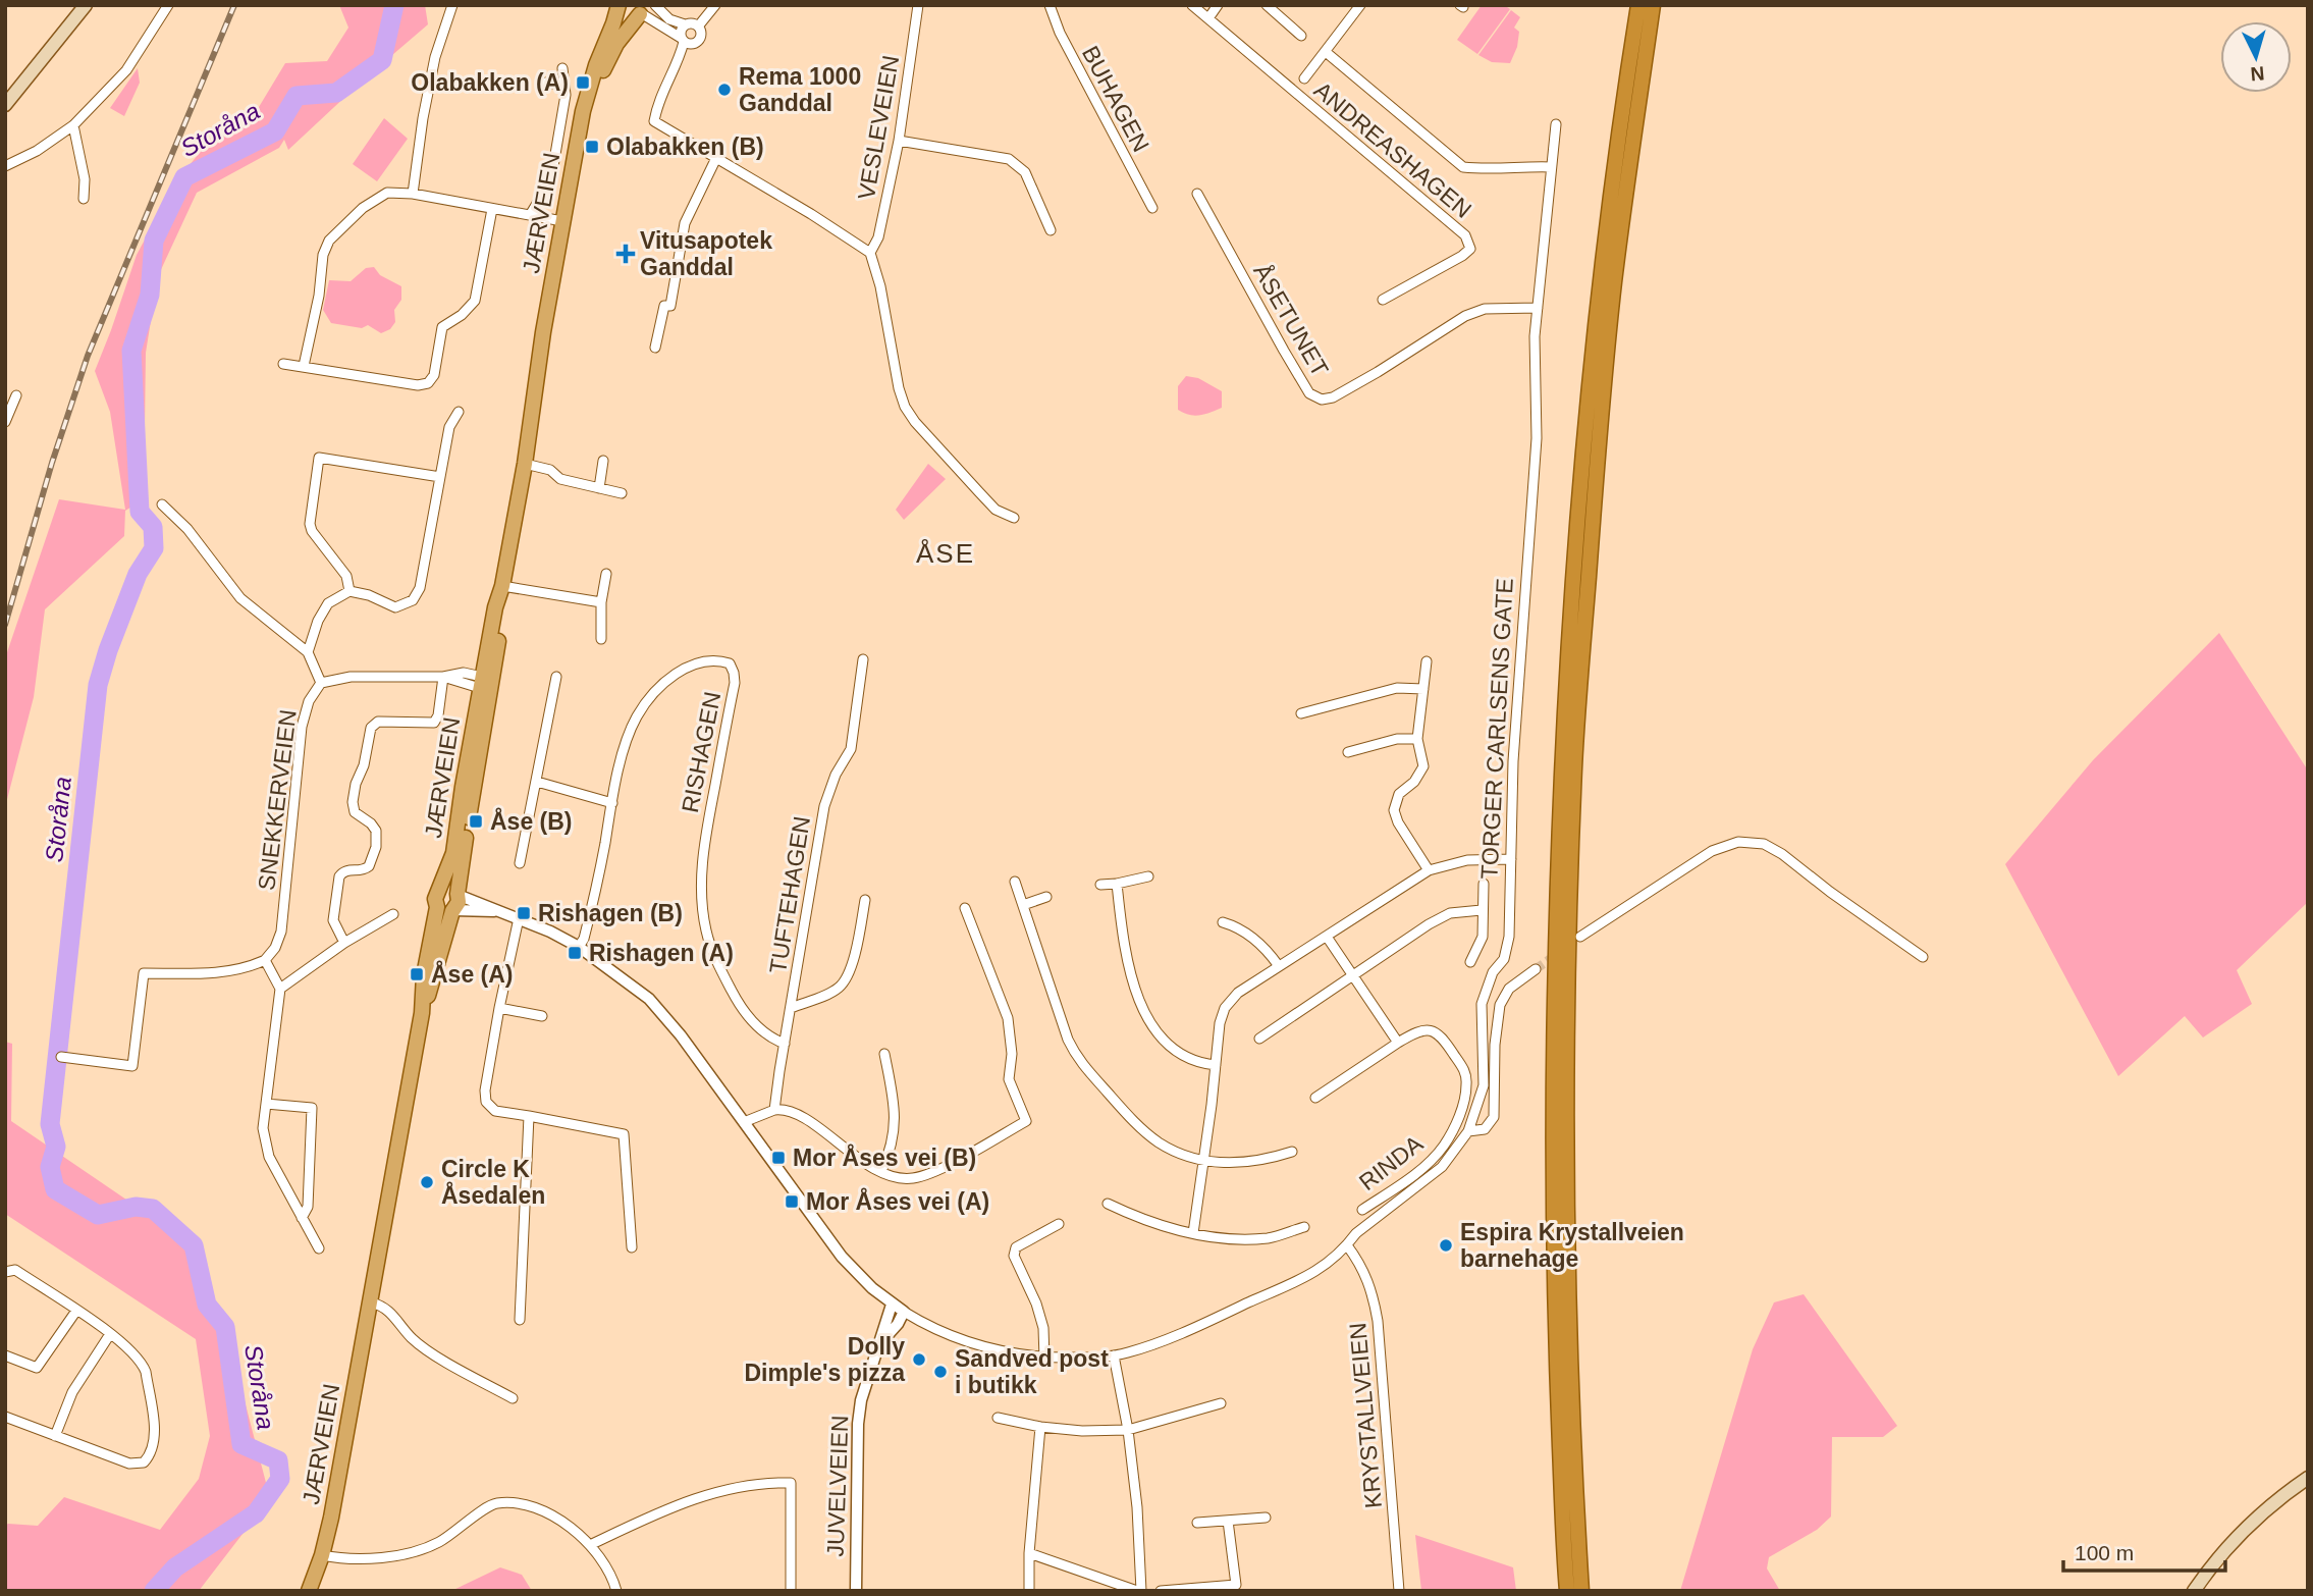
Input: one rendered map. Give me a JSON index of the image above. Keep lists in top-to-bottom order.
{
  "streets": {
    "main road": ["JÆRVEIEN"],
    "street": [
      "BUHAGEN",
      "VESLEVEIEN",
      "ANDREASHAGEN",
      "ÅSETUNET",
      "TORGER CARLSENS GATE",
      "RISHAGEN",
      "SNEKKERVEIEN",
      "TUFTEHAGEN",
      "RINDA",
      "KRYSTALLVEIEN",
      "JUVELVEIEN"
    ]
  },
  "crossings": [
    ["JÆRVEIEN", "SNEKKERVEIEN"],
    ["ÅSETUNET", "TORGER CARLSENS GATE"],
    ["TORGER CARLSENS GATE", "KRYSTALLVEIEN"],
    ["RISHAGEN", "TUFTEHAGEN"]
  ],
  "districts": ["ÅSE"],
  "water": ["Storåna"],
  "places": {
    "transit": [
      "Olabakken (A)",
      "Olabakken (B)",
      "Åse (B)",
      "Rishagen (B)",
      "Rishagen (A)",
      "Åse (A)",
      "Mor Åses vei (B)",
      "Mor Åses vei (A)"
    ],
    "other": [
      "Rema 1000 Ganddal",
      "Circle K Åsedalen",
      "Espira Krystallveien barnehage",
      "Dolly Dimple's pizza",
      "Sandved post i butikk"
    ],
    "health": ["Vitusapotek Ganddal"]
  },
  "scale_bar": "100 m",
  "north": "bottom"
}
